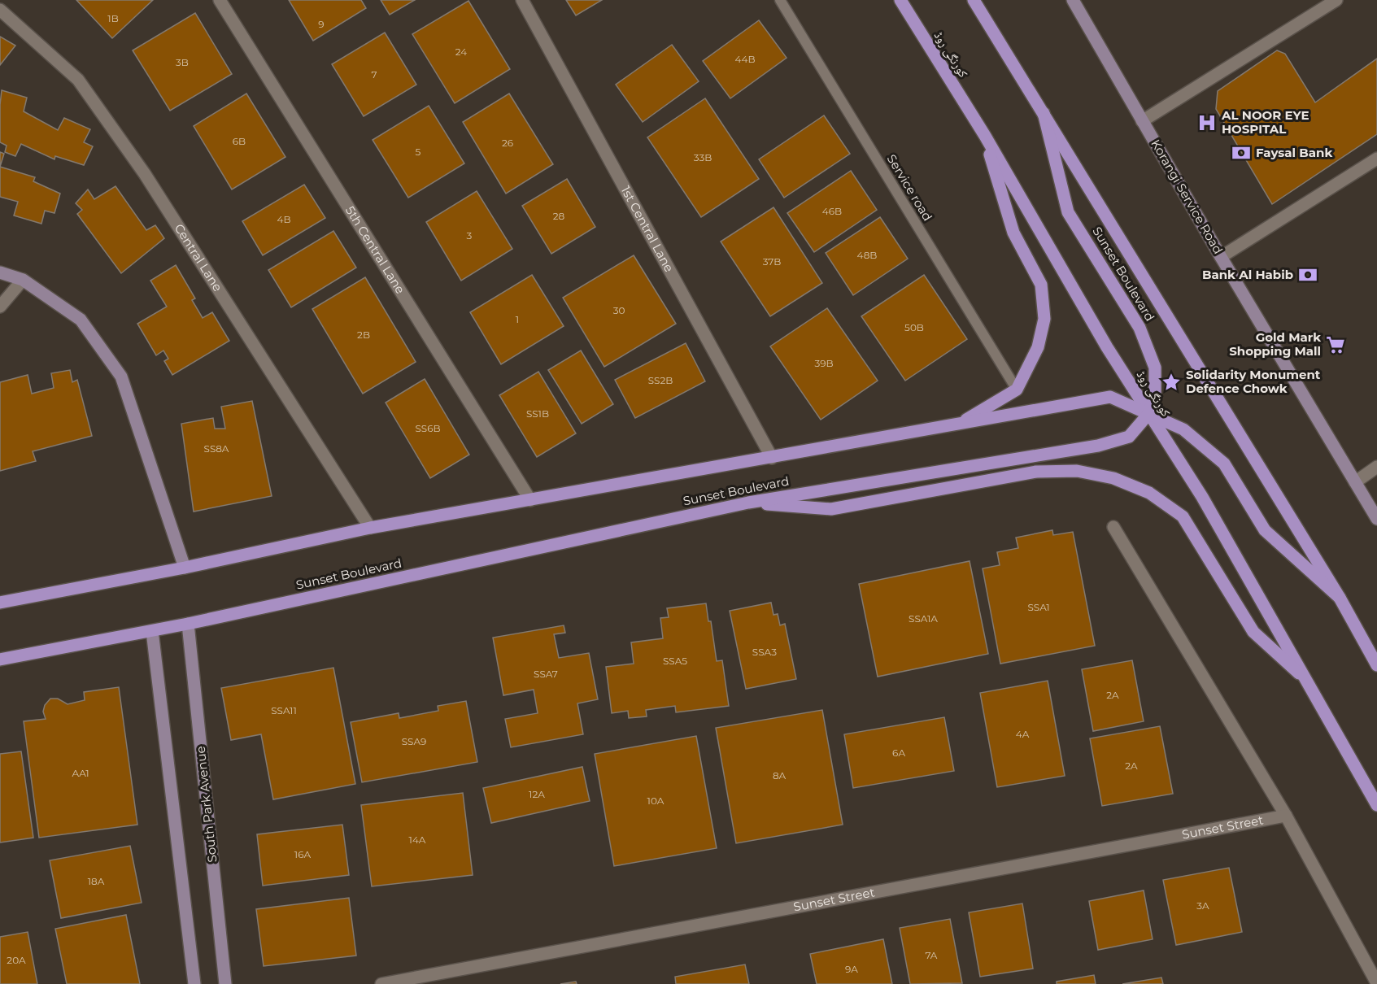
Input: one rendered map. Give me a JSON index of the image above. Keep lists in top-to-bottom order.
{
  "streets": {
    "main road": ["کورنگی روڈ", "Sunset Boulevard"],
    "street": [
      "Korangi Service Road",
      "1st Central Lane",
      "5th Central Lane",
      "Central Lane",
      "South Park Avenue",
      "Sunset Street"
    ],
    "lane": ["Service road"]
  },
  "crossings": [
    ["کورنگی روڈ", "Sunset Boulevard"],
    ["1st Central Lane", "Sunset Boulevard"],
    ["5th Central Lane", "Sunset Boulevard"],
    ["Central Lane", "Sunset Boulevard"],
    ["Sunset Boulevard", "South Park Avenue"]
  ],
  "places": {
    "hospital": ["AL NOOR EYE HOSPITAL"],
    "bank": ["Faysal Bank", "Bank Al Habib"],
    "supermarket": ["Gold Mark Shopping Mall"],
    "place": ["Solidarity Monument Defence Chowk"]
  },
  "house_numbers": [
    "1B",
    "9",
    "24",
    "44B",
    "3B",
    "7",
    "6B",
    "26",
    "5",
    "33B",
    "46B",
    "28",
    "4B",
    "3",
    "48B",
    "37B",
    "30",
    "1",
    "50B",
    "2B",
    "39B",
    "SS2B",
    "SS1B",
    "SS6B",
    "SS8A",
    "SSA1",
    "SSA1A",
    "SSA3",
    "SSA5",
    "SSA7",
    "2A",
    "SSA11",
    "4A",
    "SSA9",
    "6A",
    "2A",
    "AA1",
    "8A",
    "12A",
    "10A",
    "14A",
    "16A",
    "18A",
    "3A",
    "7A",
    "20A",
    "9A"
  ]
}
